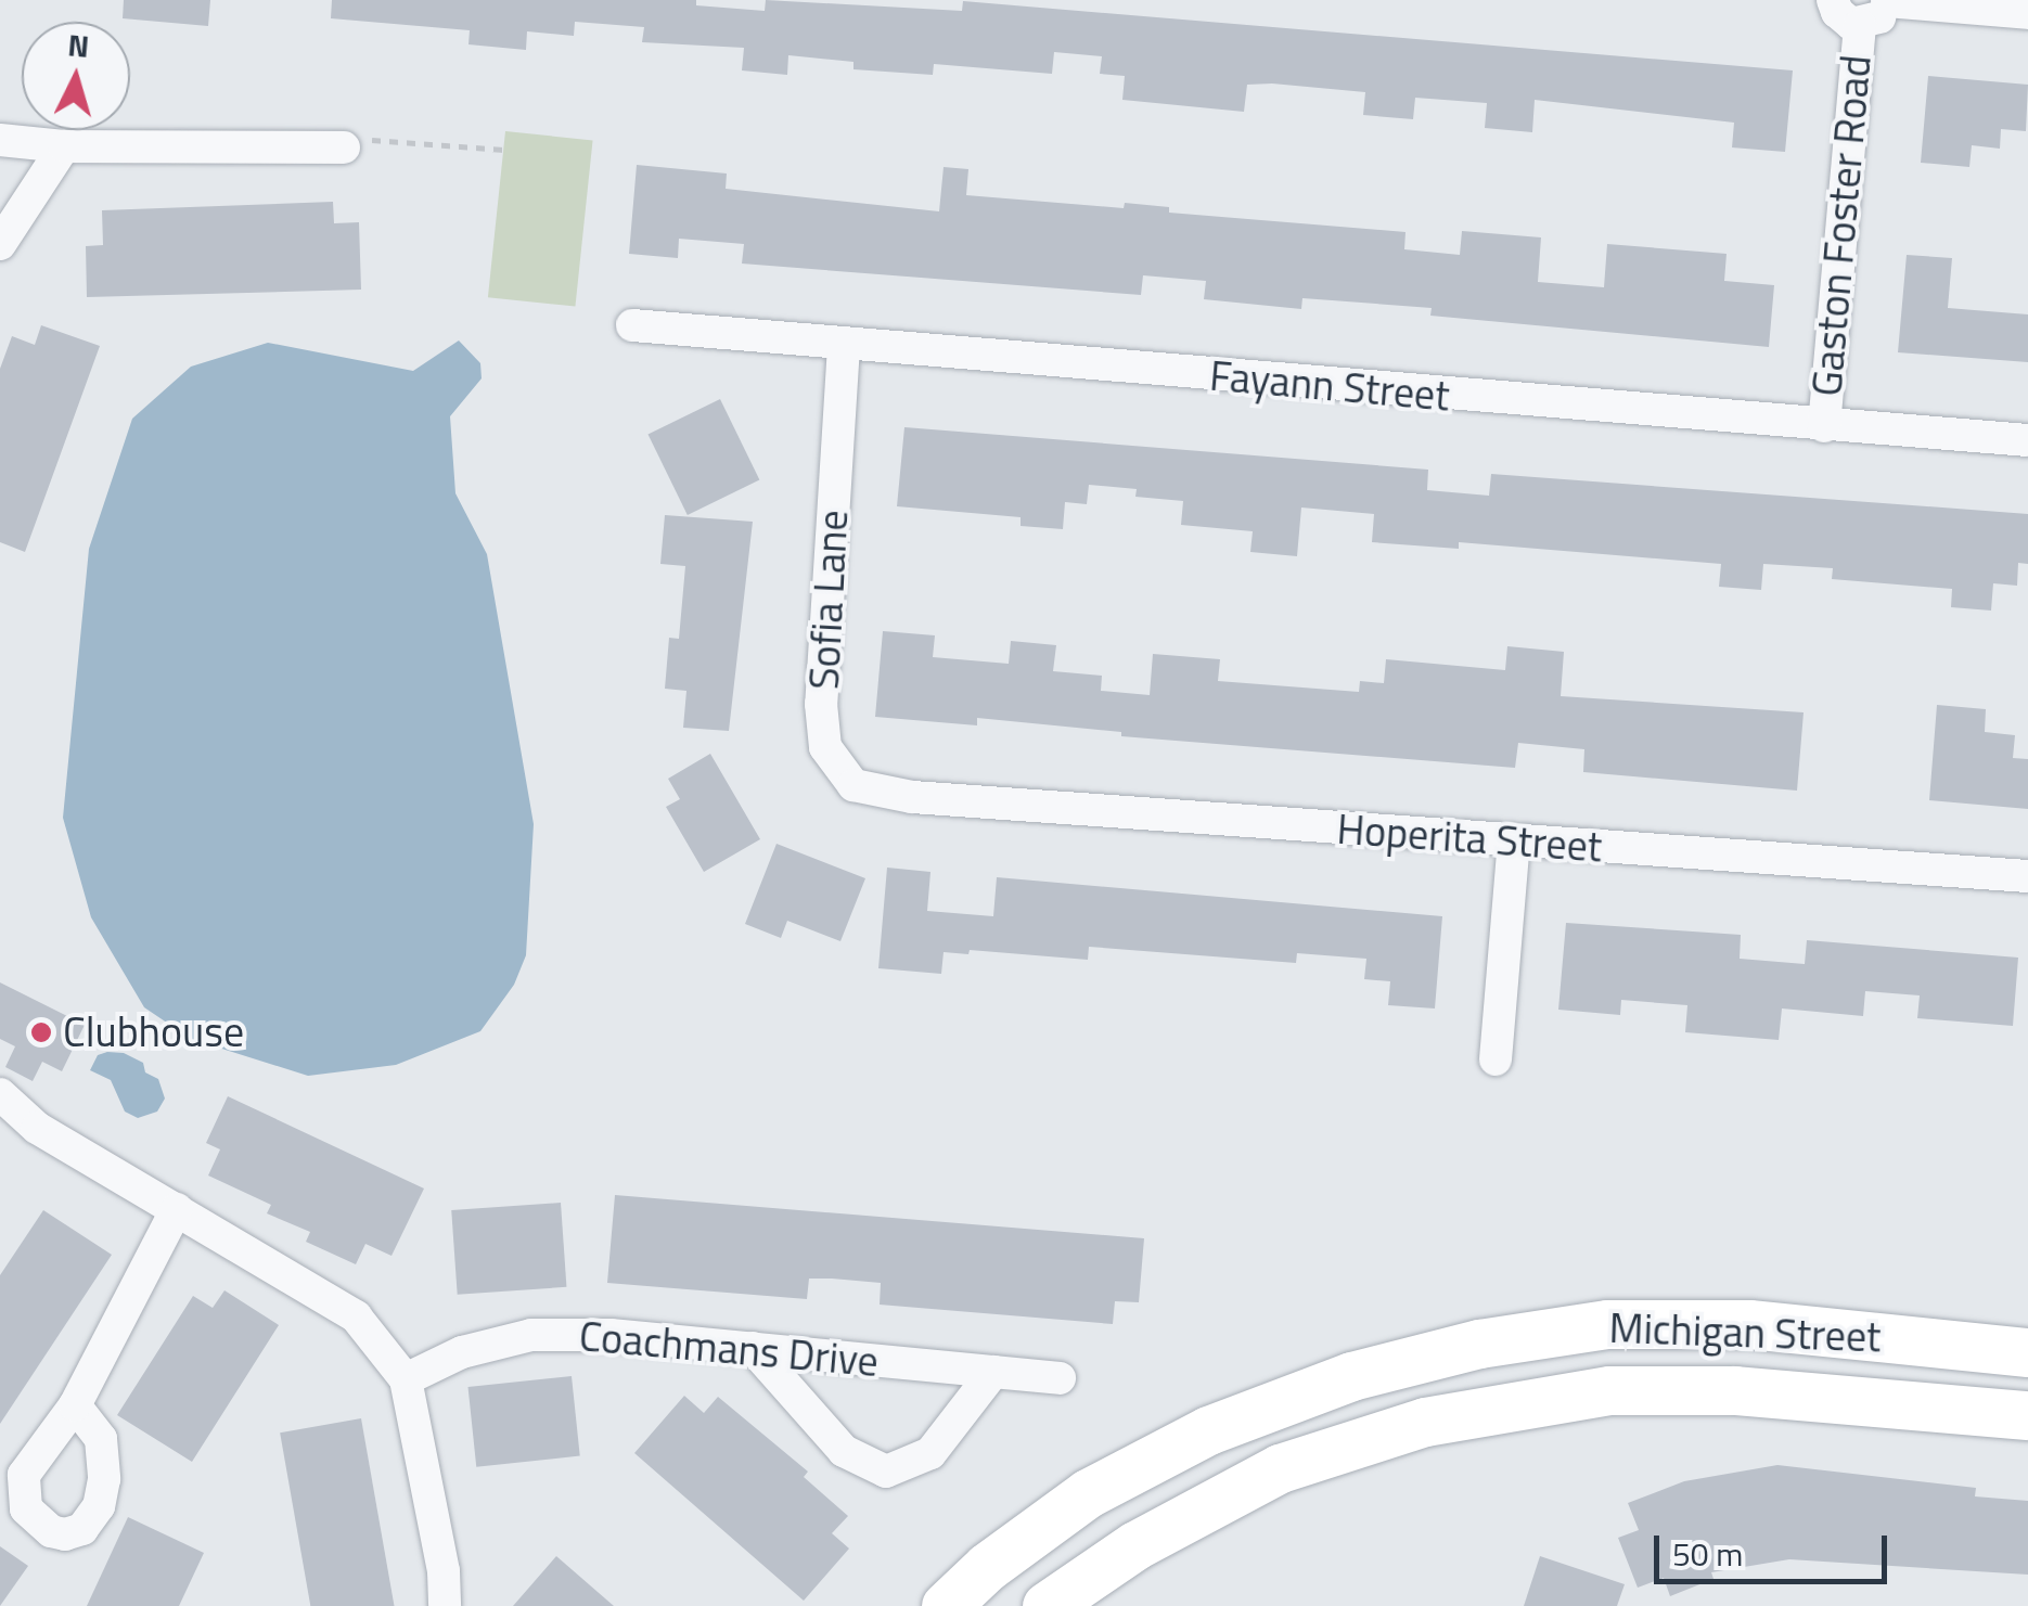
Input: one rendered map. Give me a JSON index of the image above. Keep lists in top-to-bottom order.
{
  "streets": {
    "street": [
      "Gaston Foster Road",
      "Fayann Street",
      "Sofia Lane",
      "Hoperita Street",
      "Michigan Street",
      "Coachmans Drive"
    ]
  },
  "crossings": [
    ["Gaston Foster Road", "Fayann Street"],
    ["Fayann Street", "Sofia Lane"],
    ["Sofia Lane", "Hoperita Street"]
  ],
  "places": ["Clubhouse"],
  "scale_bar": "50 m",
  "north": "top"
}
